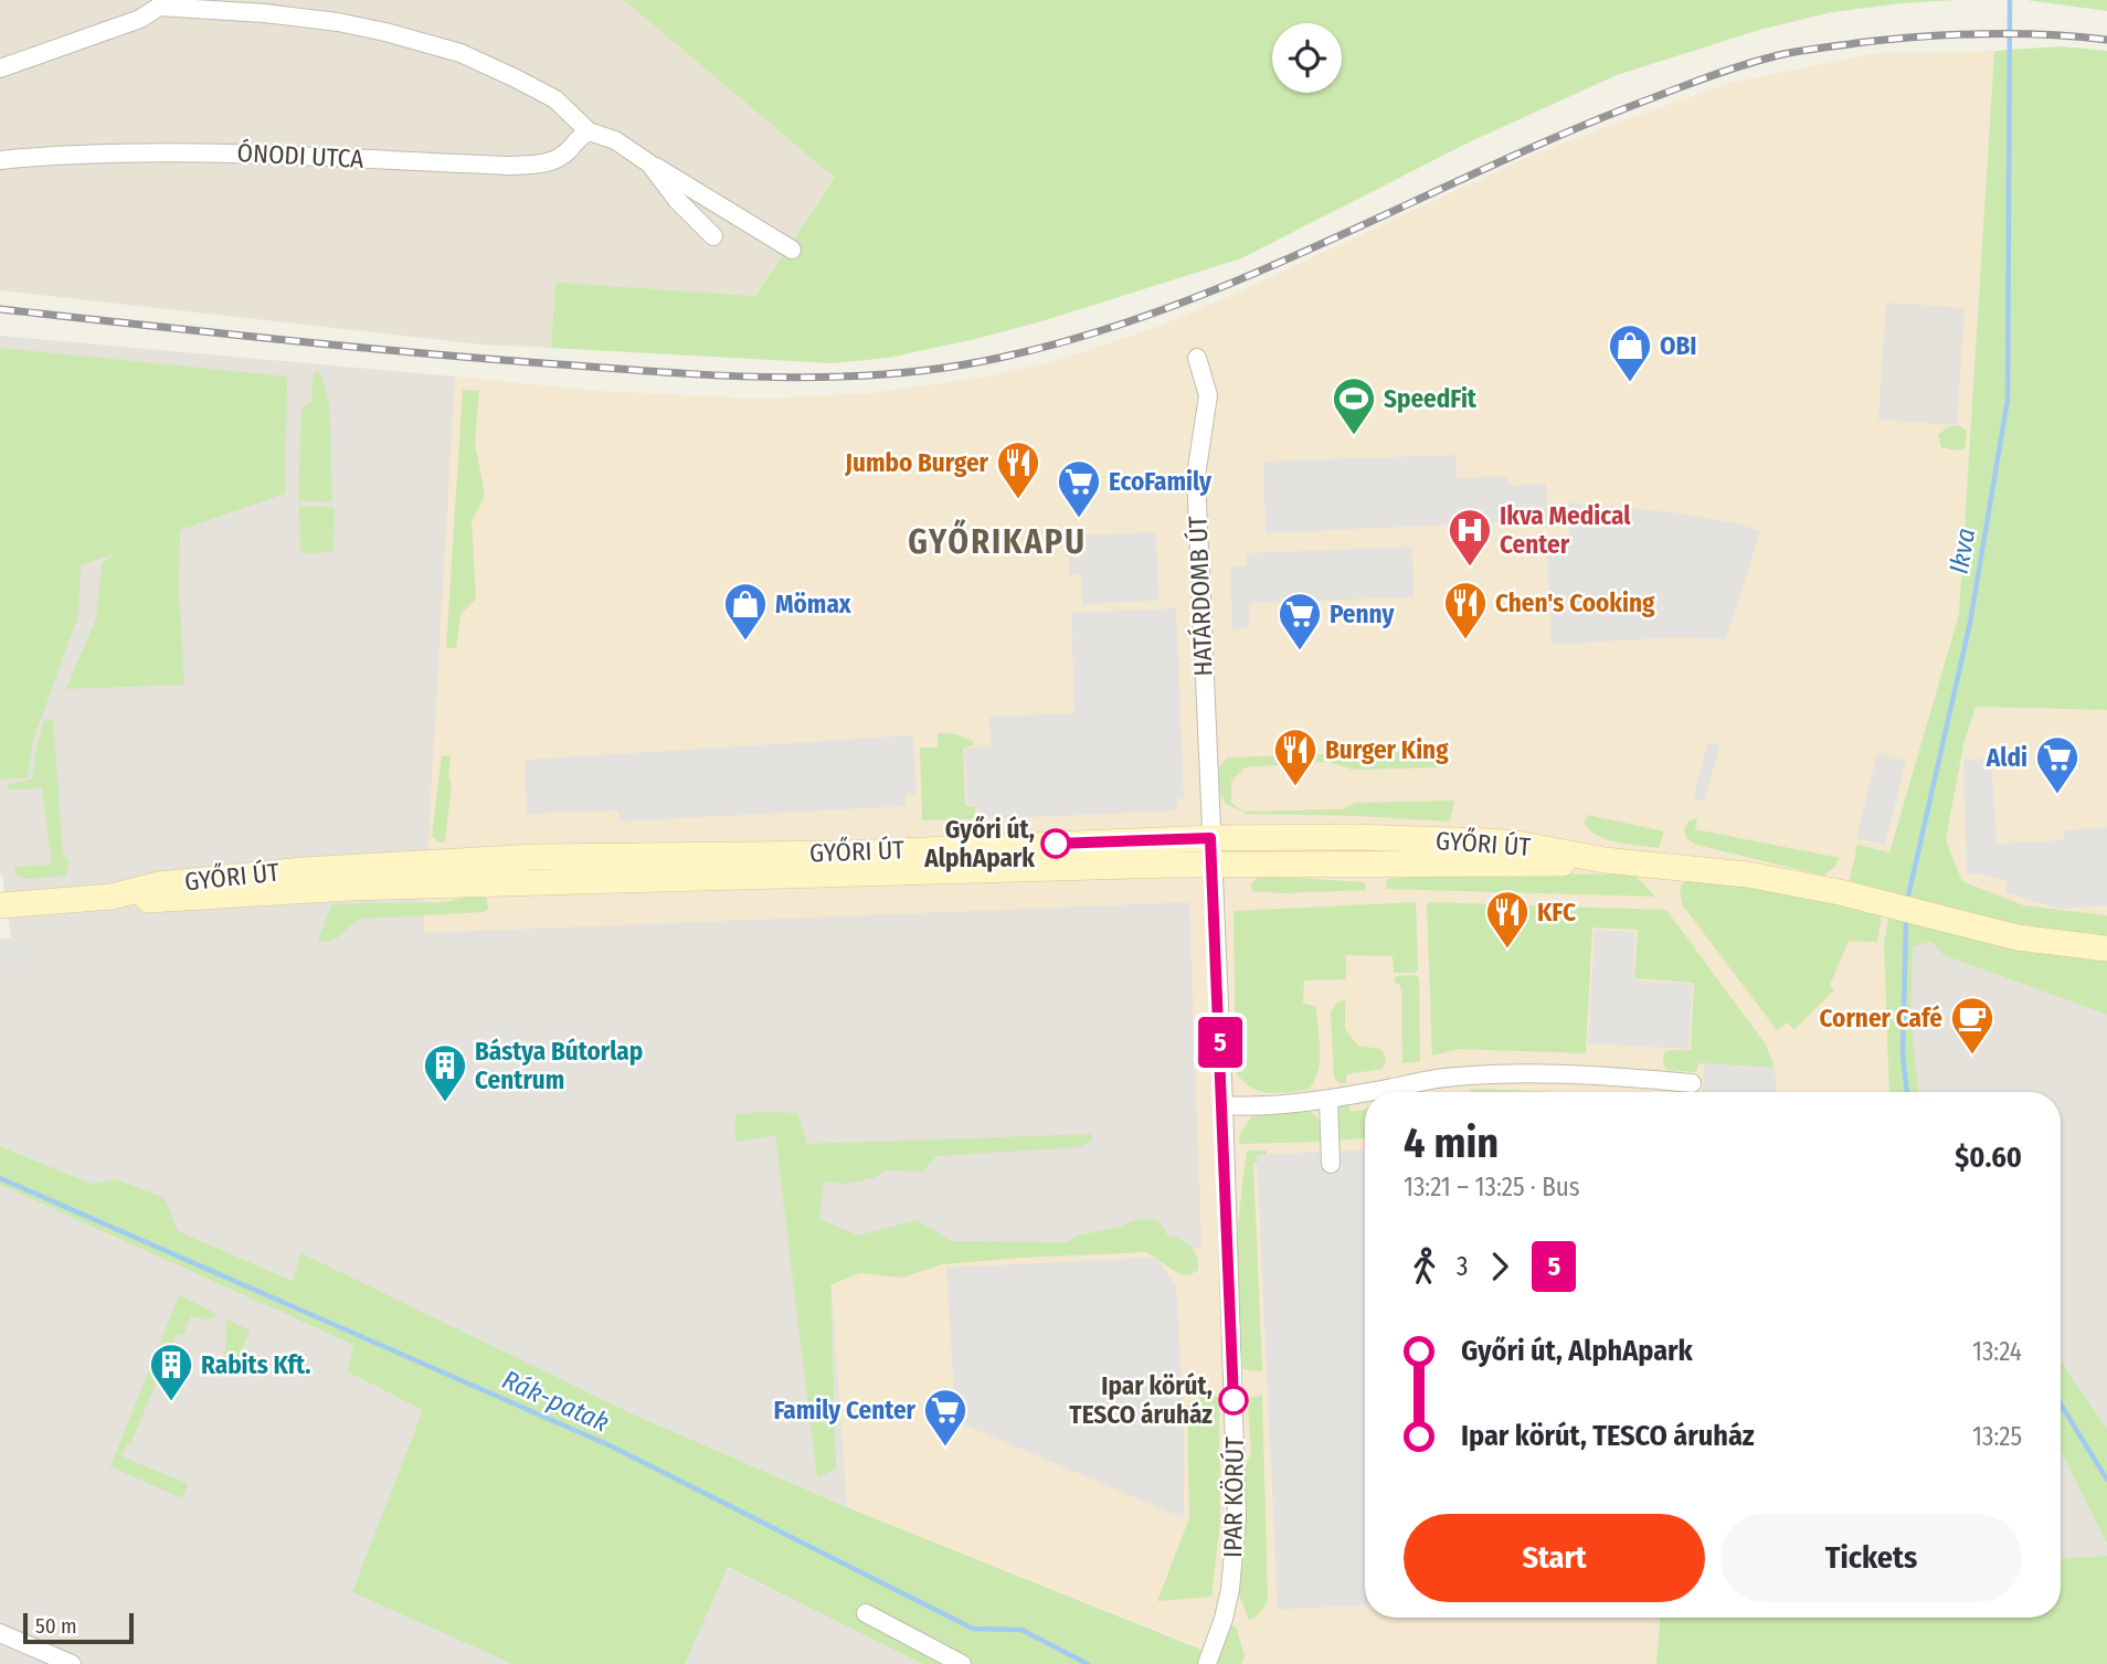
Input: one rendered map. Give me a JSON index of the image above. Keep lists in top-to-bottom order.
{
  "streets": {
    "main road": ["GYŐRI ÚT"],
    "street": ["ÓNODI UTCA", "HATÁRDOMB ÚT", "IPAR KÖRÚT"]
  },
  "crossings": [
    ["HATÁRDOMB ÚT", "GYŐRI ÚT"],
    ["HATÁRDOMB ÚT", "IPAR KÖRÚT"],
    ["GYŐRI ÚT", "IPAR KÖRÚT"]
  ],
  "districts": ["GYŐRIKAPU"],
  "water": ["Ikva", "Rák-patak"],
  "places": {
    "shop": ["OBI", "Mömax"],
    "sports": ["SpeedFit"],
    "restaurant": [
      "Jumbo Burger",
      "Chen's Cooking",
      "Burger King",
      "KFC"
    ],
    "supermarket": [
      "EcoFamily",
      "Penny",
      "Aldi",
      "Family Center"
    ],
    "hospital": ["Ikva Medical Center"],
    "other": ["Győri út, AlphApark", "Ipar körút, TESCO áruház"],
    "cafe": ["Corner Café"],
    "building": ["Bástya Bútorlap Centrum", "Rabits Kft."]
  },
  "lines": ["bus line 5"],
  "scale_bar": "50 m",
  "page": {
    "on_map": "5",
    "heading": ["4 min", "13:21 – 13:25 · Bus", "$0.60"],
    "legs": ["3", "5"],
    "list": [
      {
        "name": "Győri út, AlphApark",
        "value": "13:24"
      },
      {
        "name": "Ipar körút, TESCO áruház",
        "value": "13:25"
      }
    ],
    "buttons": ["Start", "Tickets"],
    "scale": "50 m"
  }
}
